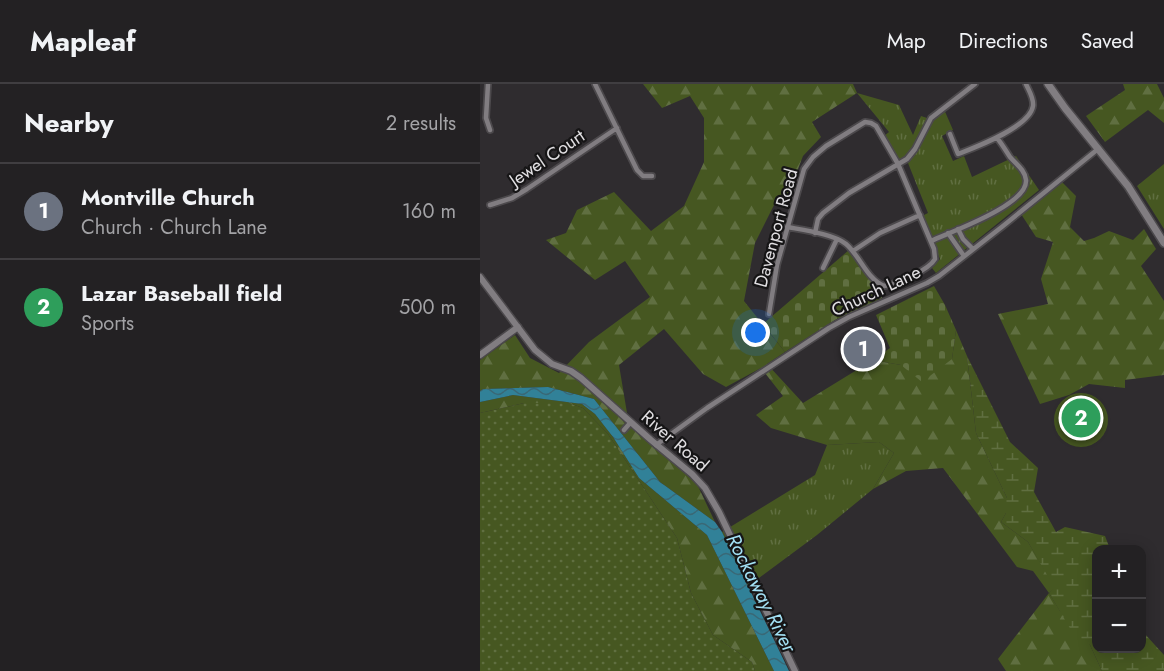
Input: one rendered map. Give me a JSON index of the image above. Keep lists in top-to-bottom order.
{
  "streets": {
    "street": [
      "Jewel Court",
      "Davenport Road",
      "Church Lane",
      "River Road"
    ]
  },
  "crossings": [
    ["Church Lane", "River Road"]
  ],
  "water": ["Rockaway River"],
  "page": {
    "header": "Mapleaf",
    "nav": ["Map", "Directions", "Saved"],
    "heading": ["Nearby", "2 results"],
    "list": [
      {
        "mark": "1",
        "name": "Montville Church",
        "note": "Church · Church Lane",
        "value": "160 m"
      },
      {
        "mark": "2",
        "name": "Lazar Baseball field",
        "note": "Sports",
        "value": "500 m"
      }
    ],
    "pins": ["1", "2"],
    "map_buttons": ["+", "−"]
  }
}
